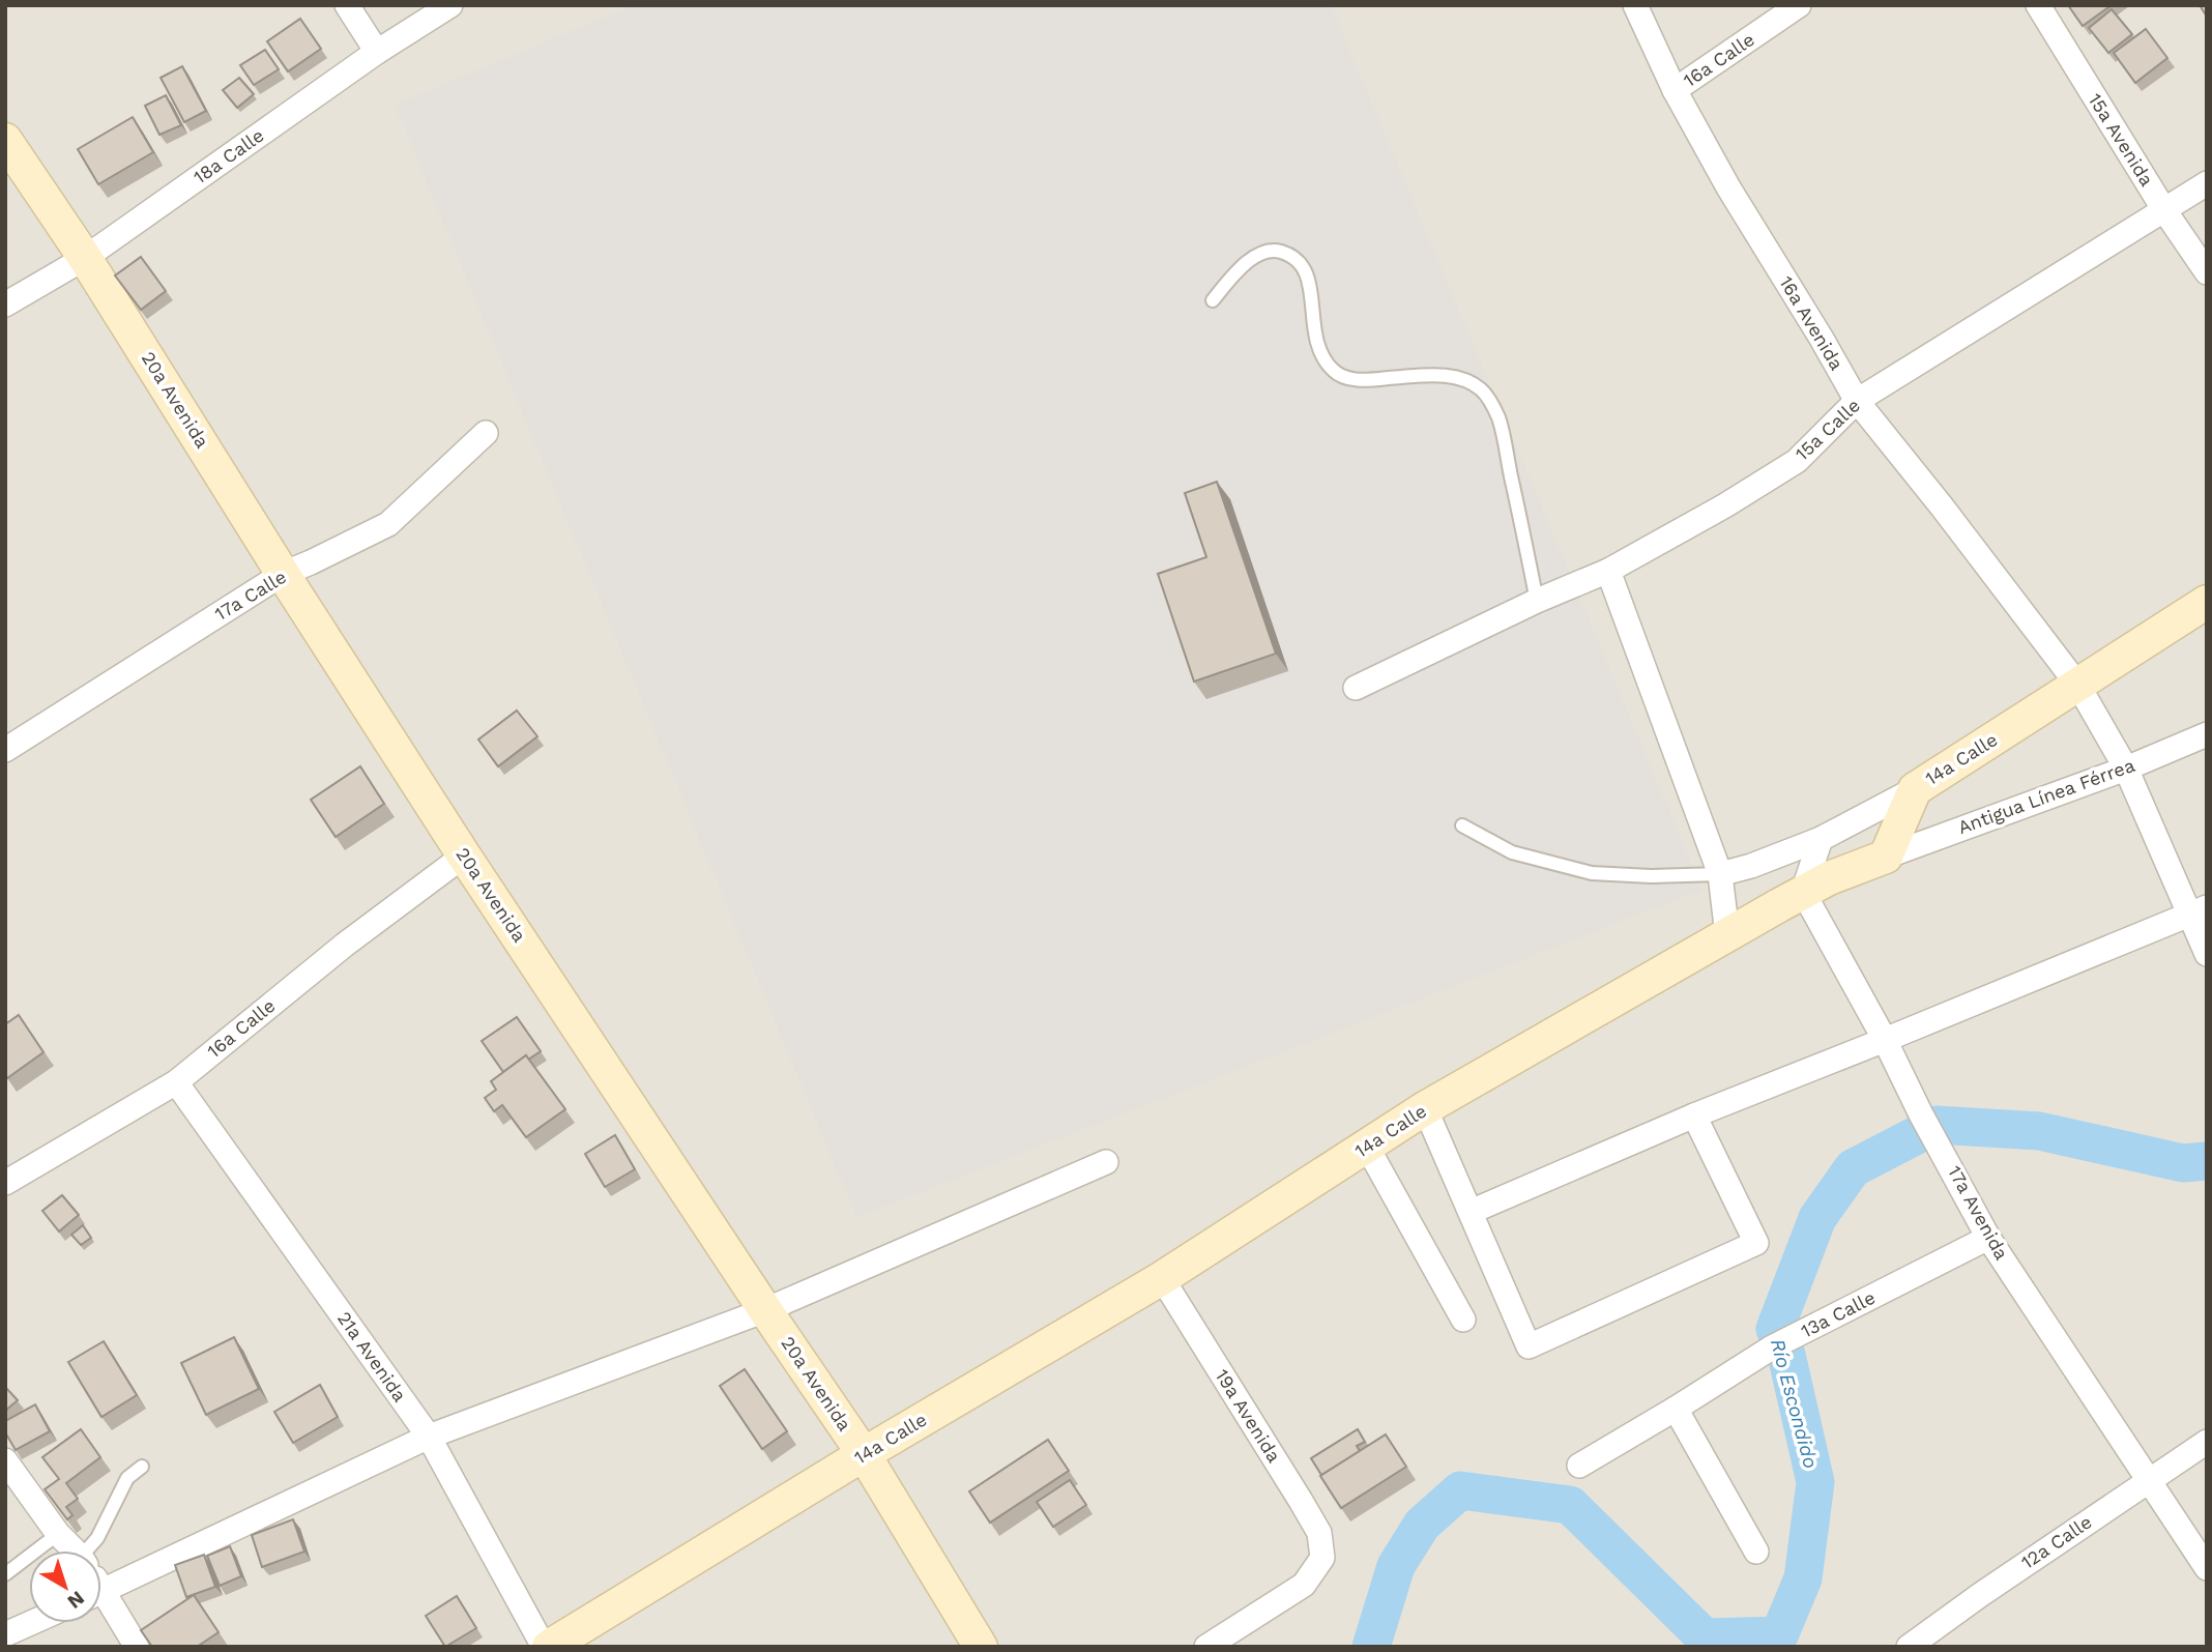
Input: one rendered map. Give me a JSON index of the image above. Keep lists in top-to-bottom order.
{
  "streets": {
    "street": [
      "16a Calle",
      "15a Avenida",
      "18a Calle",
      "16a Avenida",
      "20a Avenida",
      "15a Calle",
      "17a Calle",
      "14a Calle",
      "Antigua Línea Férrea",
      "17a Avenida",
      "13a Calle",
      "21a Avenida",
      "19a Avenida",
      "12a Calle"
    ]
  },
  "crossings": [
    ["16a Calle", "16a Avenida"],
    ["16a Calle", "20a Avenida"],
    ["16a Calle", "21a Avenida"],
    ["15a Avenida", "15a Calle"],
    ["18a Calle", "20a Avenida"],
    ["16a Avenida", "15a Calle"],
    ["16a Avenida", "14a Calle"],
    ["16a Avenida", "Antigua Línea Férrea"],
    ["20a Avenida", "17a Calle"],
    ["20a Avenida", "14a Calle"],
    ["14a Calle", "Antigua Línea Férrea"],
    ["14a Calle", "17a Avenida"],
    ["14a Calle", "21a Avenida"],
    ["14a Calle", "19a Avenida"],
    ["17a Avenida", "13a Calle"],
    ["17a Avenida", "12a Calle"]
  ],
  "water": ["Río Escondido"],
  "north": "bottom right"
}
